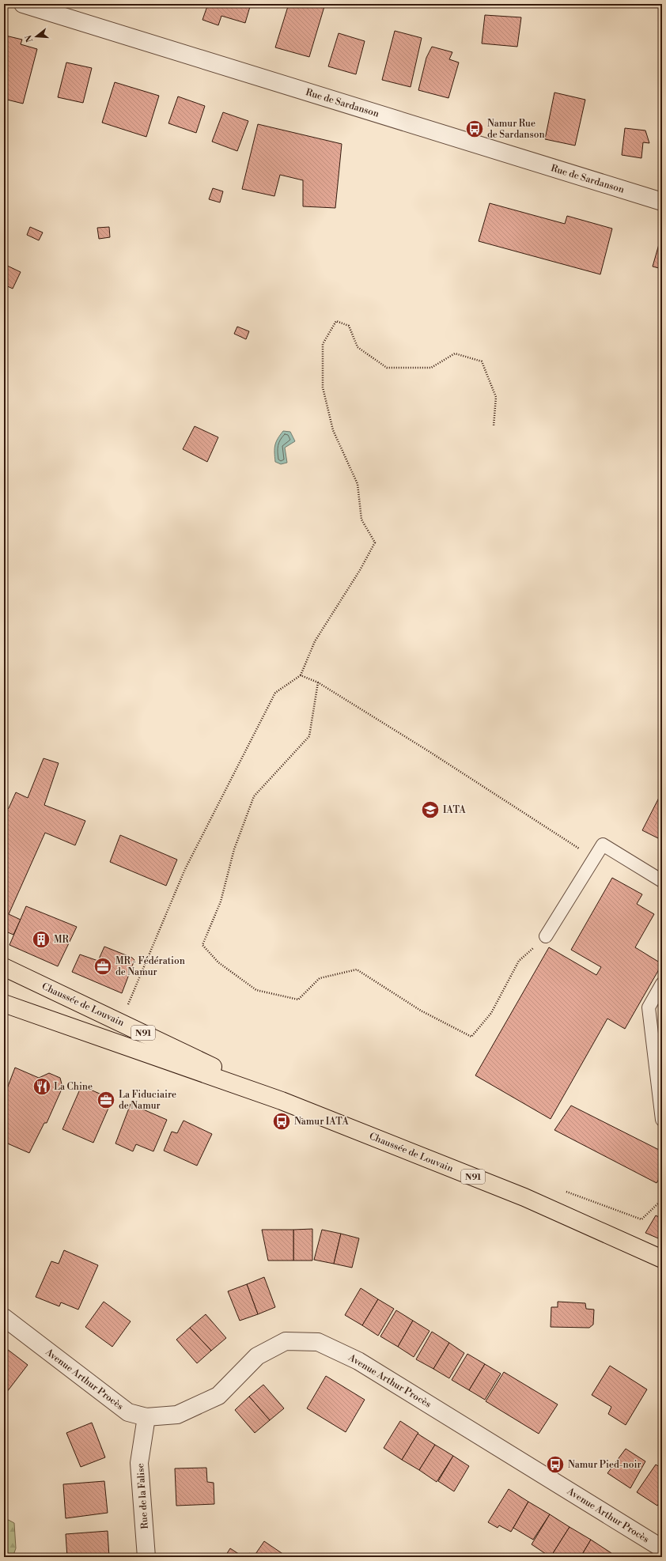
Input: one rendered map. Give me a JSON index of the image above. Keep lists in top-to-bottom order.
{
  "streets": {
    "main road": ["Chaussée de Louvain", "N91"],
    "street": ["Rue de Sardanson", "Avenue Arthur Procès", "Rue de la Falise"]
  },
  "crossings": [
    ["Avenue Arthur Procès", "Rue de la Falise"]
  ],
  "places": {
    "bus stop": ["Namur Rue de Sardanson", "Namur IATA", "Namur Pied-noir"],
    "school or university": ["IATA"],
    "building": ["MR"],
    "office": ["MR - Fédération de Namur", "La Fiduciaire de Namur"],
    "restaurant": ["La Chine"]
  },
  "north": "left"
}
